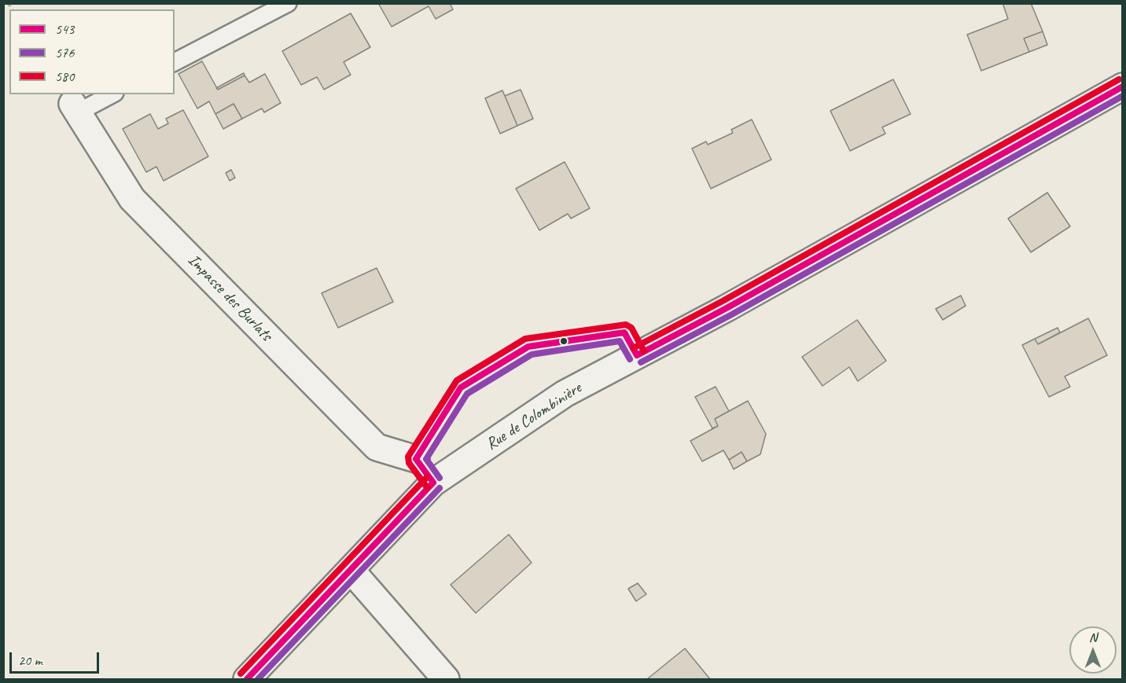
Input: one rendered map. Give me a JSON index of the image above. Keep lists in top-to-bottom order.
{
  "streets": {
    "street": ["Impasse des Burlats", "Rue de Colombinière"]
  },
  "lines": ["transit line 580", "transit line 543", "transit line 576"],
  "legend": ["543", "576", "580"],
  "scale_bar": "20 m",
  "north": "top"
}
